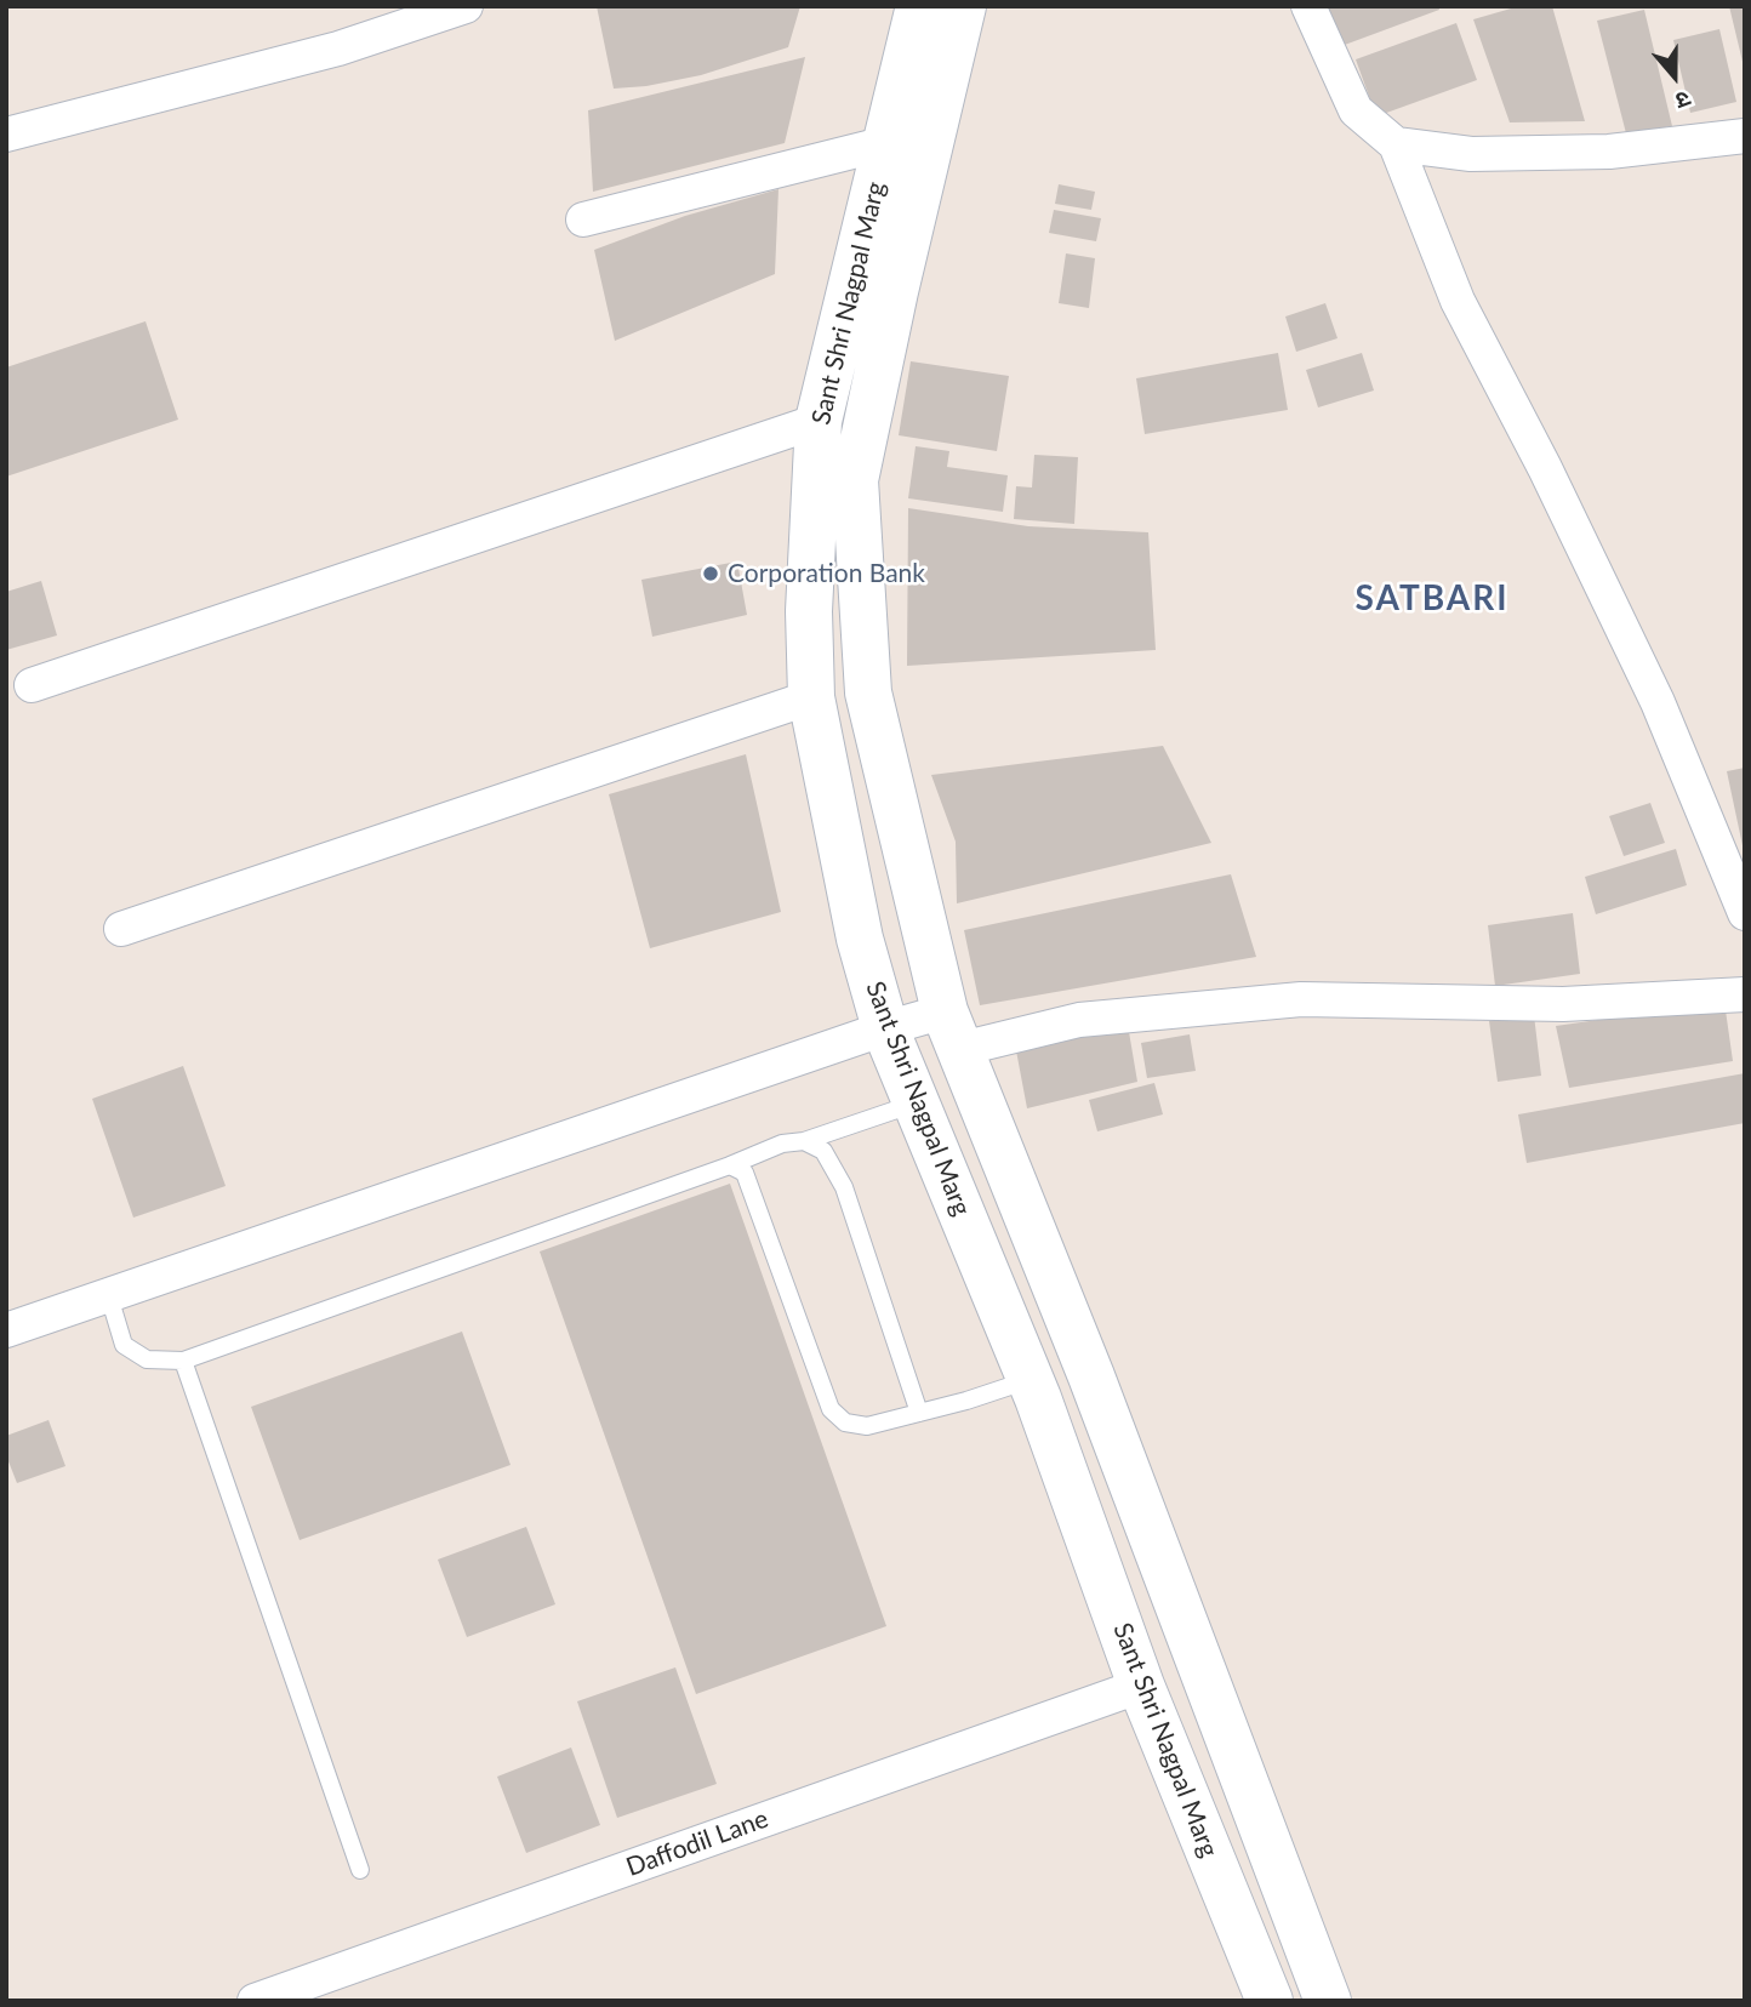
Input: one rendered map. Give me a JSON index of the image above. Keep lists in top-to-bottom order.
{
  "streets": {
    "main road": ["Sant Shri Nagpal Marg"],
    "street": ["Daffodil Lane"]
  },
  "crossings": [
    ["Sant Shri Nagpal Marg", "Daffodil Lane"]
  ],
  "districts": ["SATBARI"],
  "places": ["Corporation Bank"],
  "north": "bottom"
}
